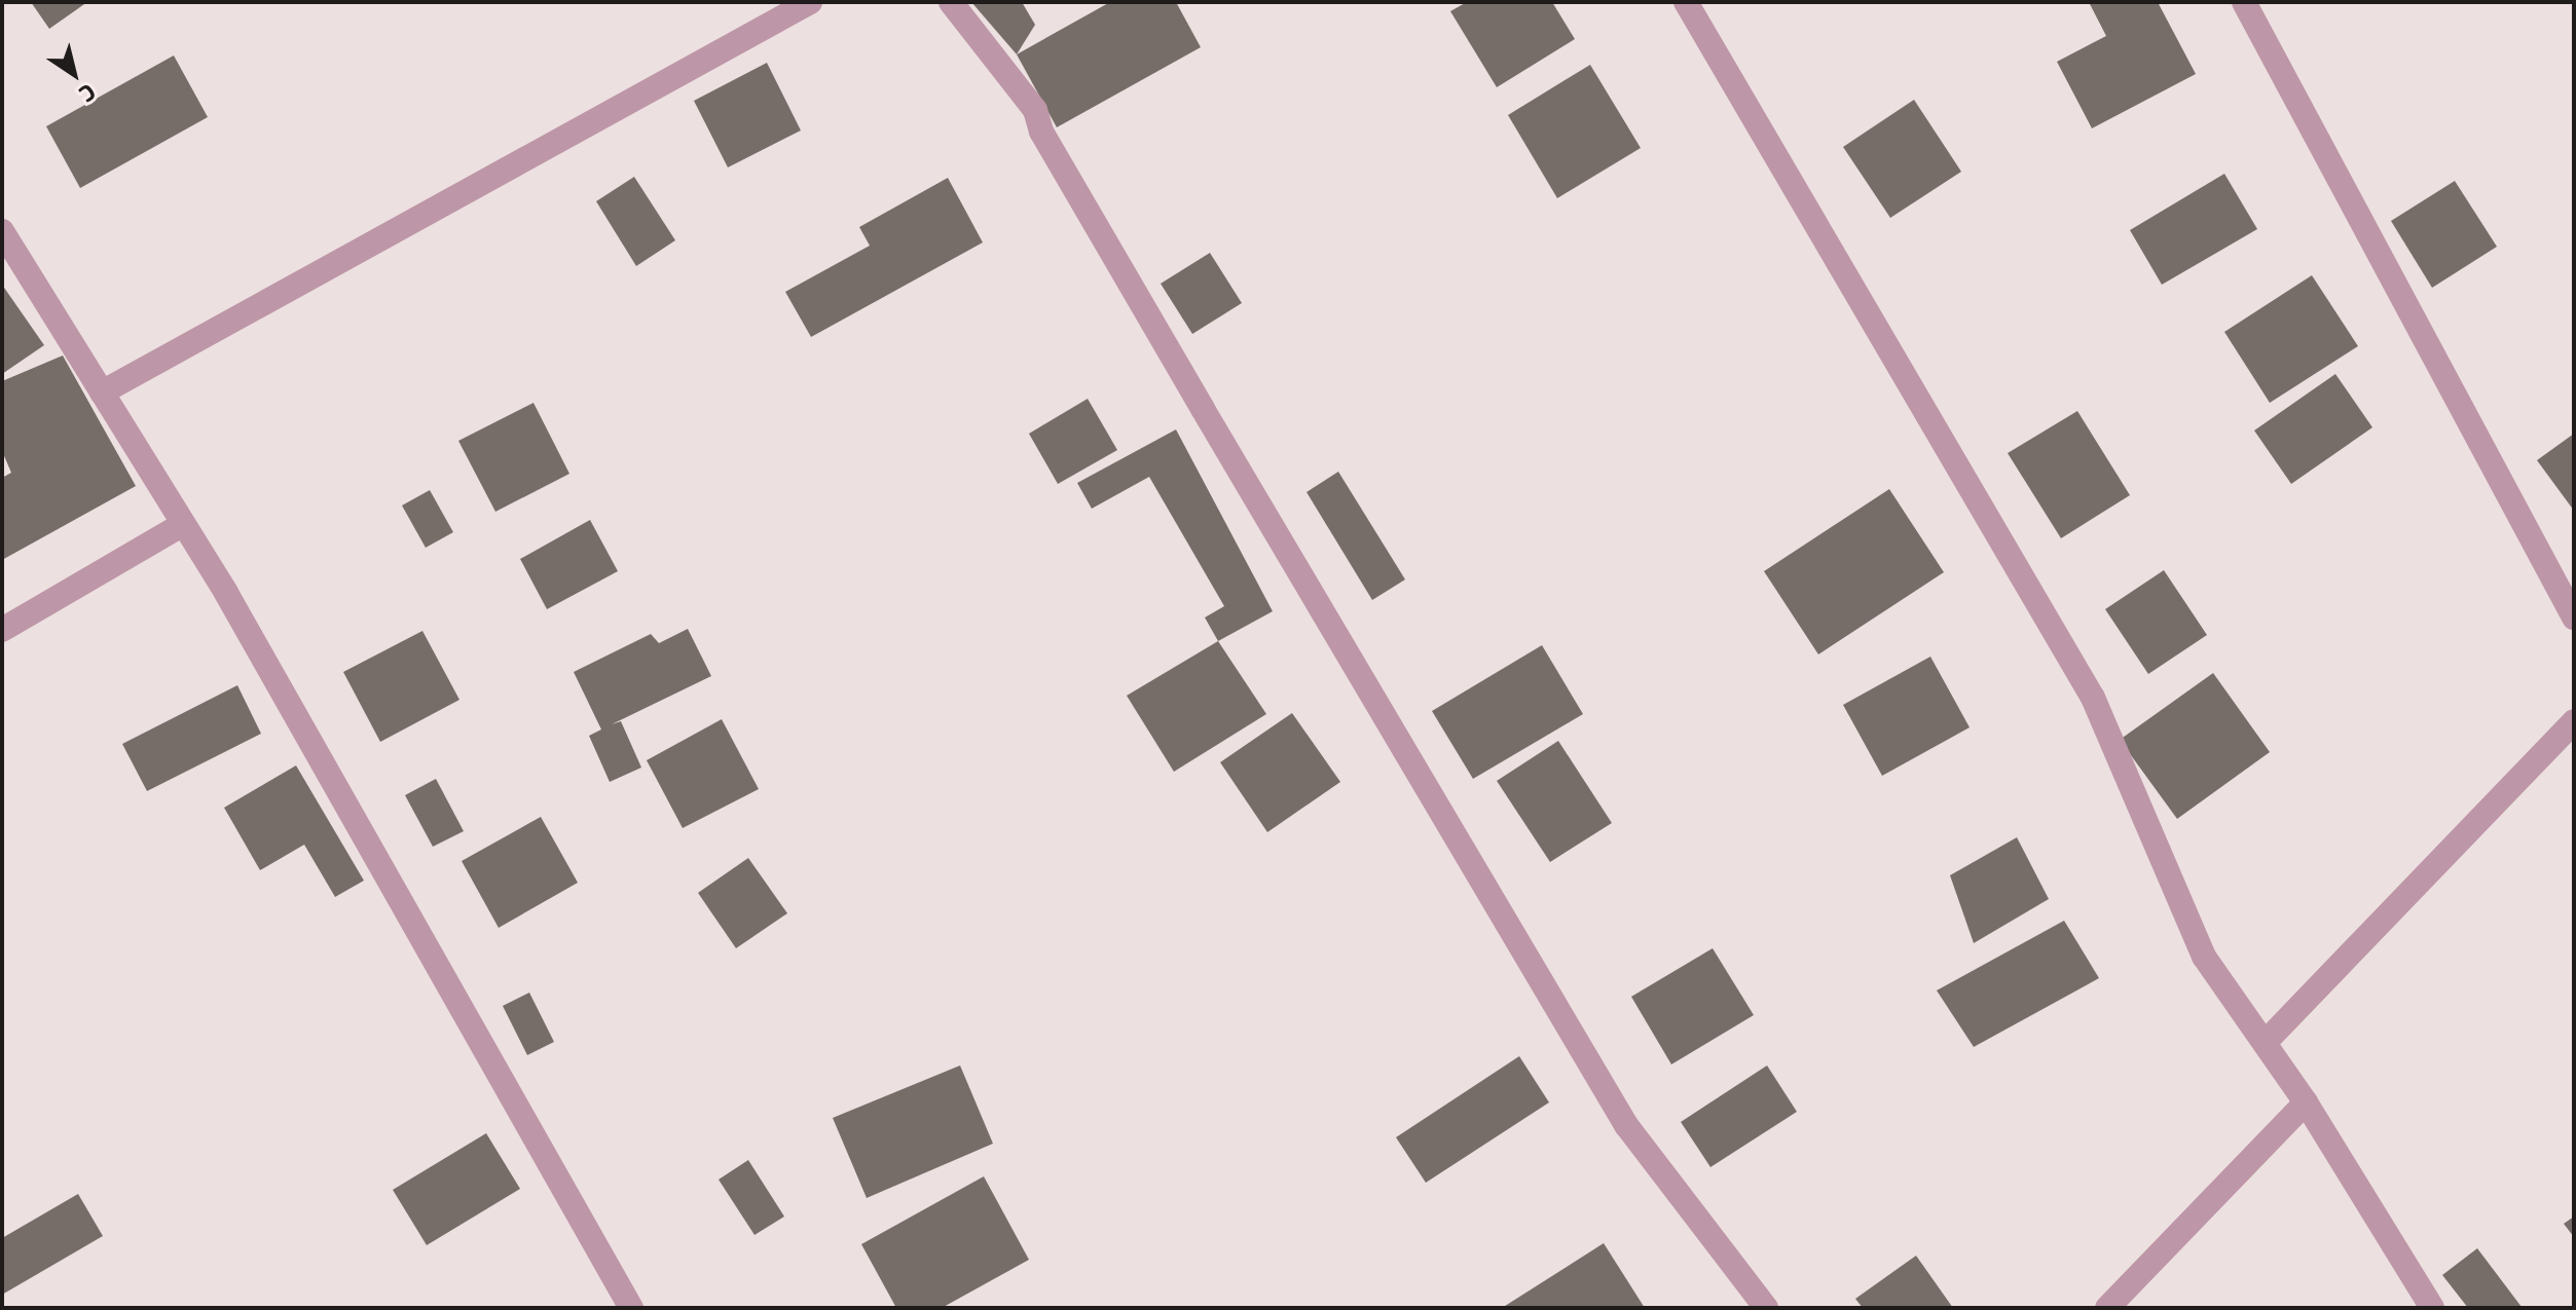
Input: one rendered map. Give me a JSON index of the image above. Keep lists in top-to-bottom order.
{
  "north": "bottom right"
}
